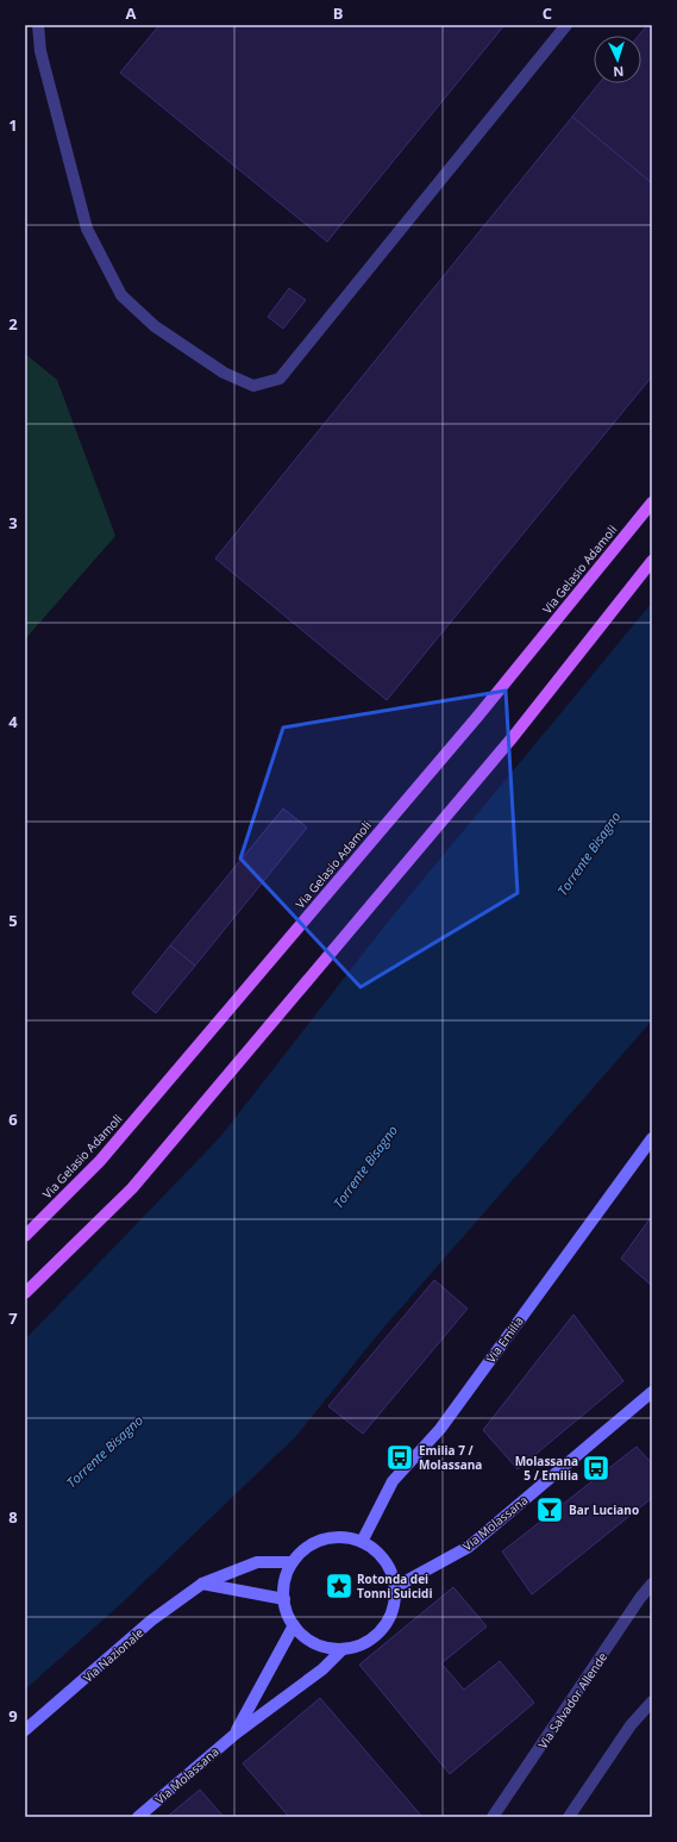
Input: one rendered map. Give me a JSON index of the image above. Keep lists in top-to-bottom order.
{
  "streets": {
    "main road": [
      "Via Gelasio Adamoli",
      "Via Emilia",
      "Via Molassana",
      "Via Nazionale"
    ],
    "street": ["Via Salvador Allende"]
  },
  "crossings": [
    ["Via Emilia", "Via Molassana"],
    ["Via Emilia", "Via Nazionale"],
    ["Via Molassana", "Via Nazionale"]
  ],
  "water": ["Torrente Bisagno"],
  "places": {
    "bus stop": ["Emilia 7 / Molassana", "Molassana 5 / Emilia"],
    "bar": ["Bar Luciano"],
    "place": ["Rotonda dei Tonni Suicidi"]
  },
  "north": "bottom",
  "grid": {
    "columns": ["A", "B", "C"],
    "rows": [
      "1",
      "2",
      "3",
      "4",
      "5",
      "6",
      "7",
      "8",
      "9"
    ]
  }
}
